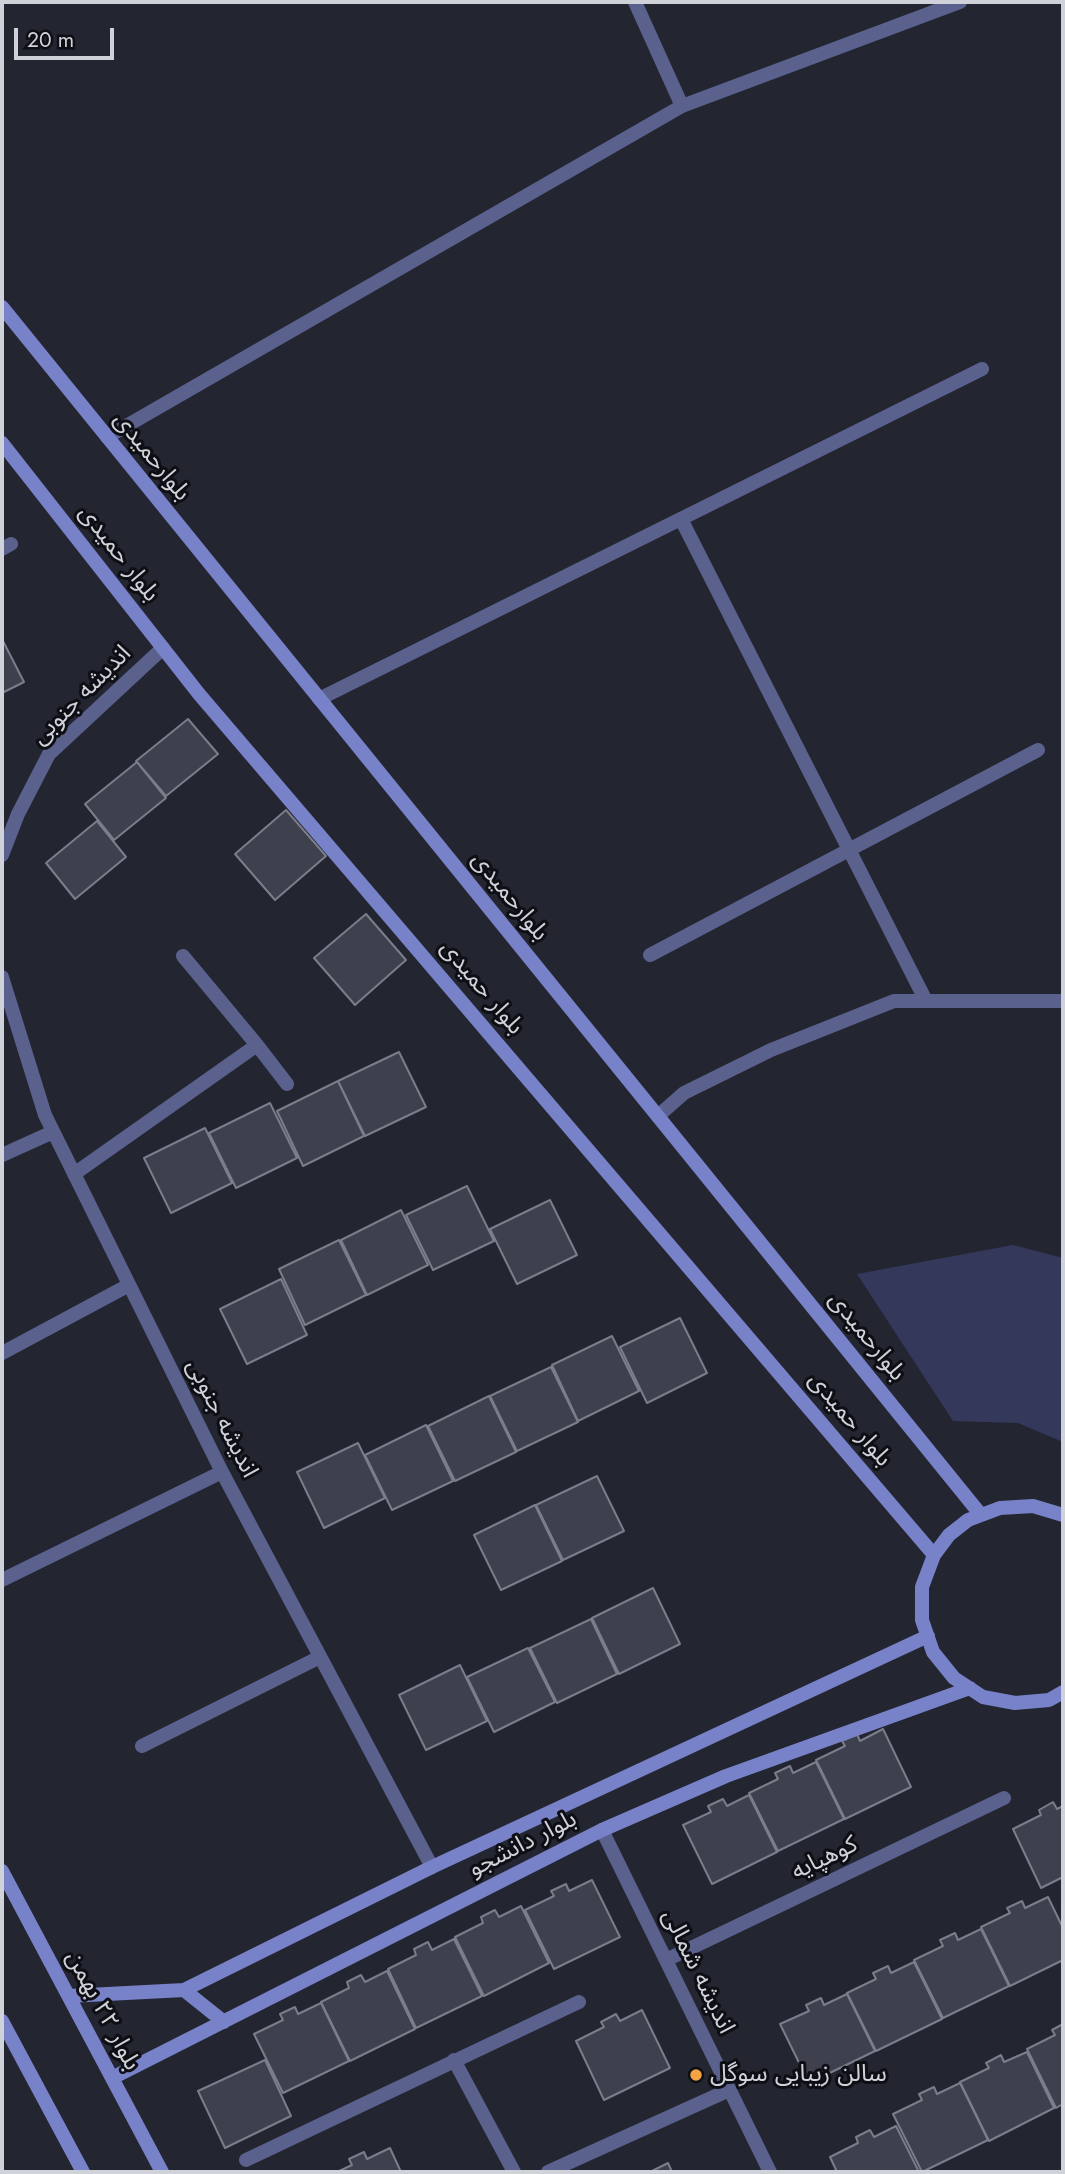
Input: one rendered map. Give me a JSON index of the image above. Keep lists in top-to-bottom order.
{
  "streets": {
    "street": [
      "بلوارحمیدی",
      "بلوار حمیدی",
      "اندیشه جنوبی",
      "بلوار دانشجو",
      "کوهپایه",
      "اندیشه شمالی",
      "بلوار ۲۲ بهمن"
    ]
  },
  "crossings": [
    ["بلوار حمیدی", "اندیشه جنوبی"],
    ["اندیشه جنوبی", "بلوار دانشجو"],
    ["بلوار دانشجو", "اندیشه شمالی"],
    ["بلوار دانشجو", "بلوار ۲۲ بهمن"],
    ["کوهپایه", "اندیشه شمالی"]
  ],
  "places": ["سالن زیبایی سوگل"],
  "scale_bar": "20 m"
}
